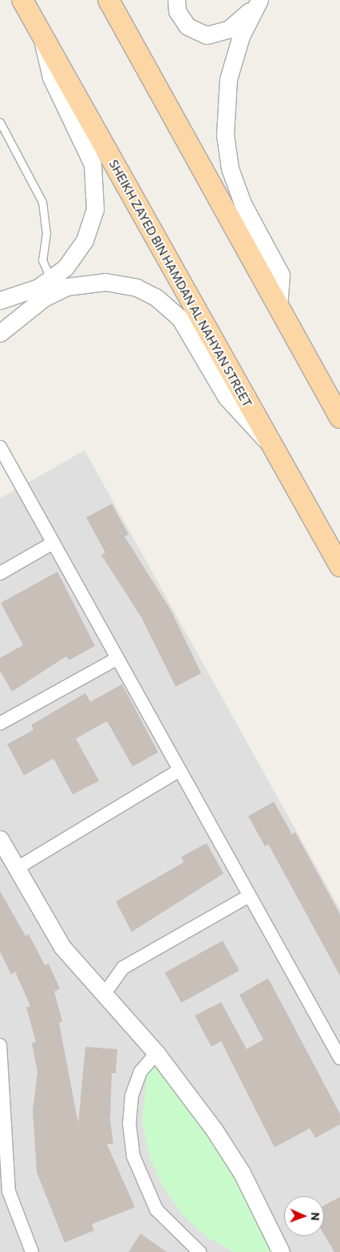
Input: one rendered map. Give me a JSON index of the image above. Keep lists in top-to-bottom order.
{
  "streets": {
    "main road": ["SHEIKH ZAYED BIN HAMDAN AL NAHYAN STREET"]
  },
  "north": "right"
}
